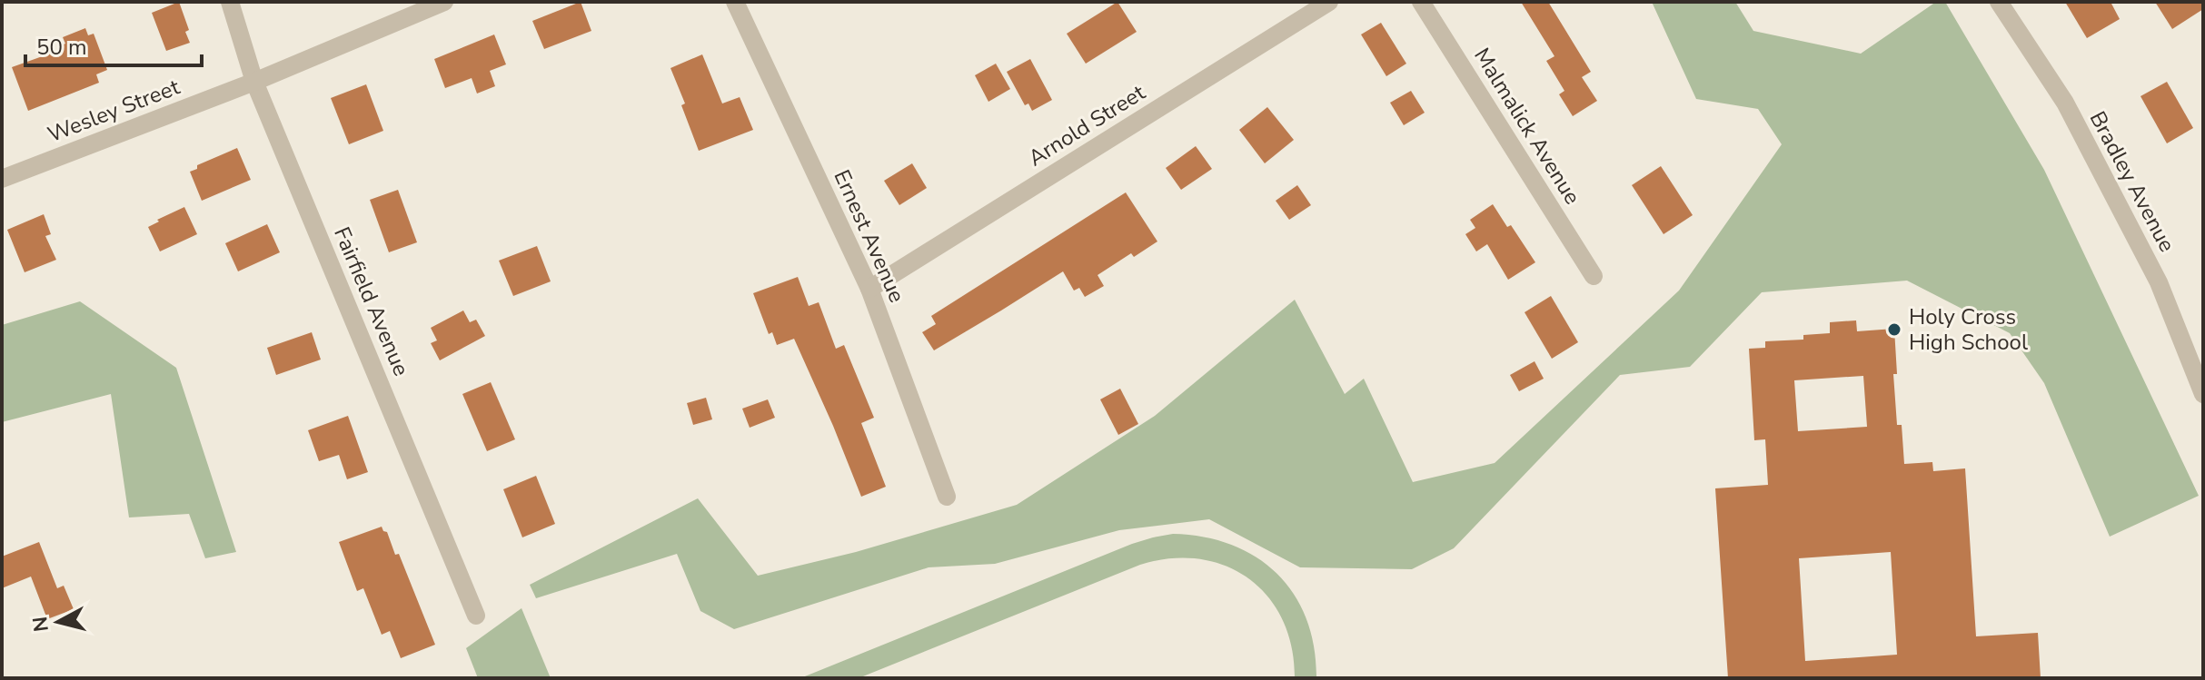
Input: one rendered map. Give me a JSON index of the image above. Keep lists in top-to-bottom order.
{
  "streets": {
    "street": [
      "Wesley Street",
      "Arnold Street",
      "Malmalick Avenue",
      "Bradley Avenue",
      "Ernest Avenue",
      "Fairfield Avenue"
    ]
  },
  "crossings": [
    ["Wesley Street", "Fairfield Avenue"],
    ["Arnold Street", "Ernest Avenue"]
  ],
  "places": ["Holy Cross High School"],
  "scale_bar": "50 m",
  "north": "left"
}
